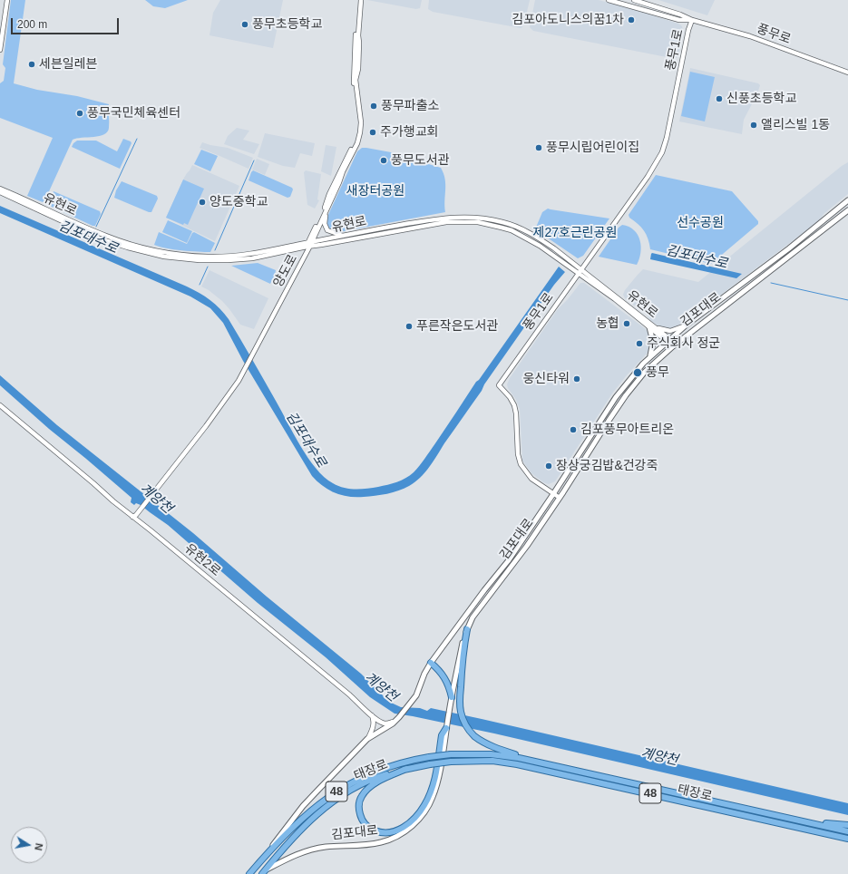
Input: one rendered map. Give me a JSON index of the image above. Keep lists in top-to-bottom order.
{
  "streets": {
    "main road": ["김포대로", "태장로", "48"],
    "street": [
      "풍무로",
      "풍무1로",
      "유현로",
      "양도로",
      "유현2로"
    ]
  },
  "crossings": [
    ["풍무로", "풍무1로"],
    ["풍무1로", "유현로"],
    ["풍무1로", "김포대로"],
    ["유현로", "양도로"],
    ["유현로", "김포대로"],
    ["양도로", "유현2로"],
    ["김포대로", "유현2로"],
    ["김포대로", "태장로"]
  ],
  "water": ["김포대수로", "계양천"],
  "parks": ["새장터공원", "선수공원", "제27호근린공원"],
  "places": [
    "김포아도니스의꿈1차",
    "풍무초등학교",
    "세븐일레븐",
    "신풍초등학교",
    "풍무파출소",
    "풍무국민체육센터",
    "앨리스빌 1동",
    "주가행교회",
    "풍무시립어린이집",
    "풍무도서관",
    "양도중학교",
    "농협",
    "푸른작은도서관",
    "주식회사 정군",
    "풍무",
    "웅신타워",
    "김포풍무아트리온",
    "장상궁김밥&건강죽"
  ],
  "scale_bar": "200 m",
  "north": "right"
}
